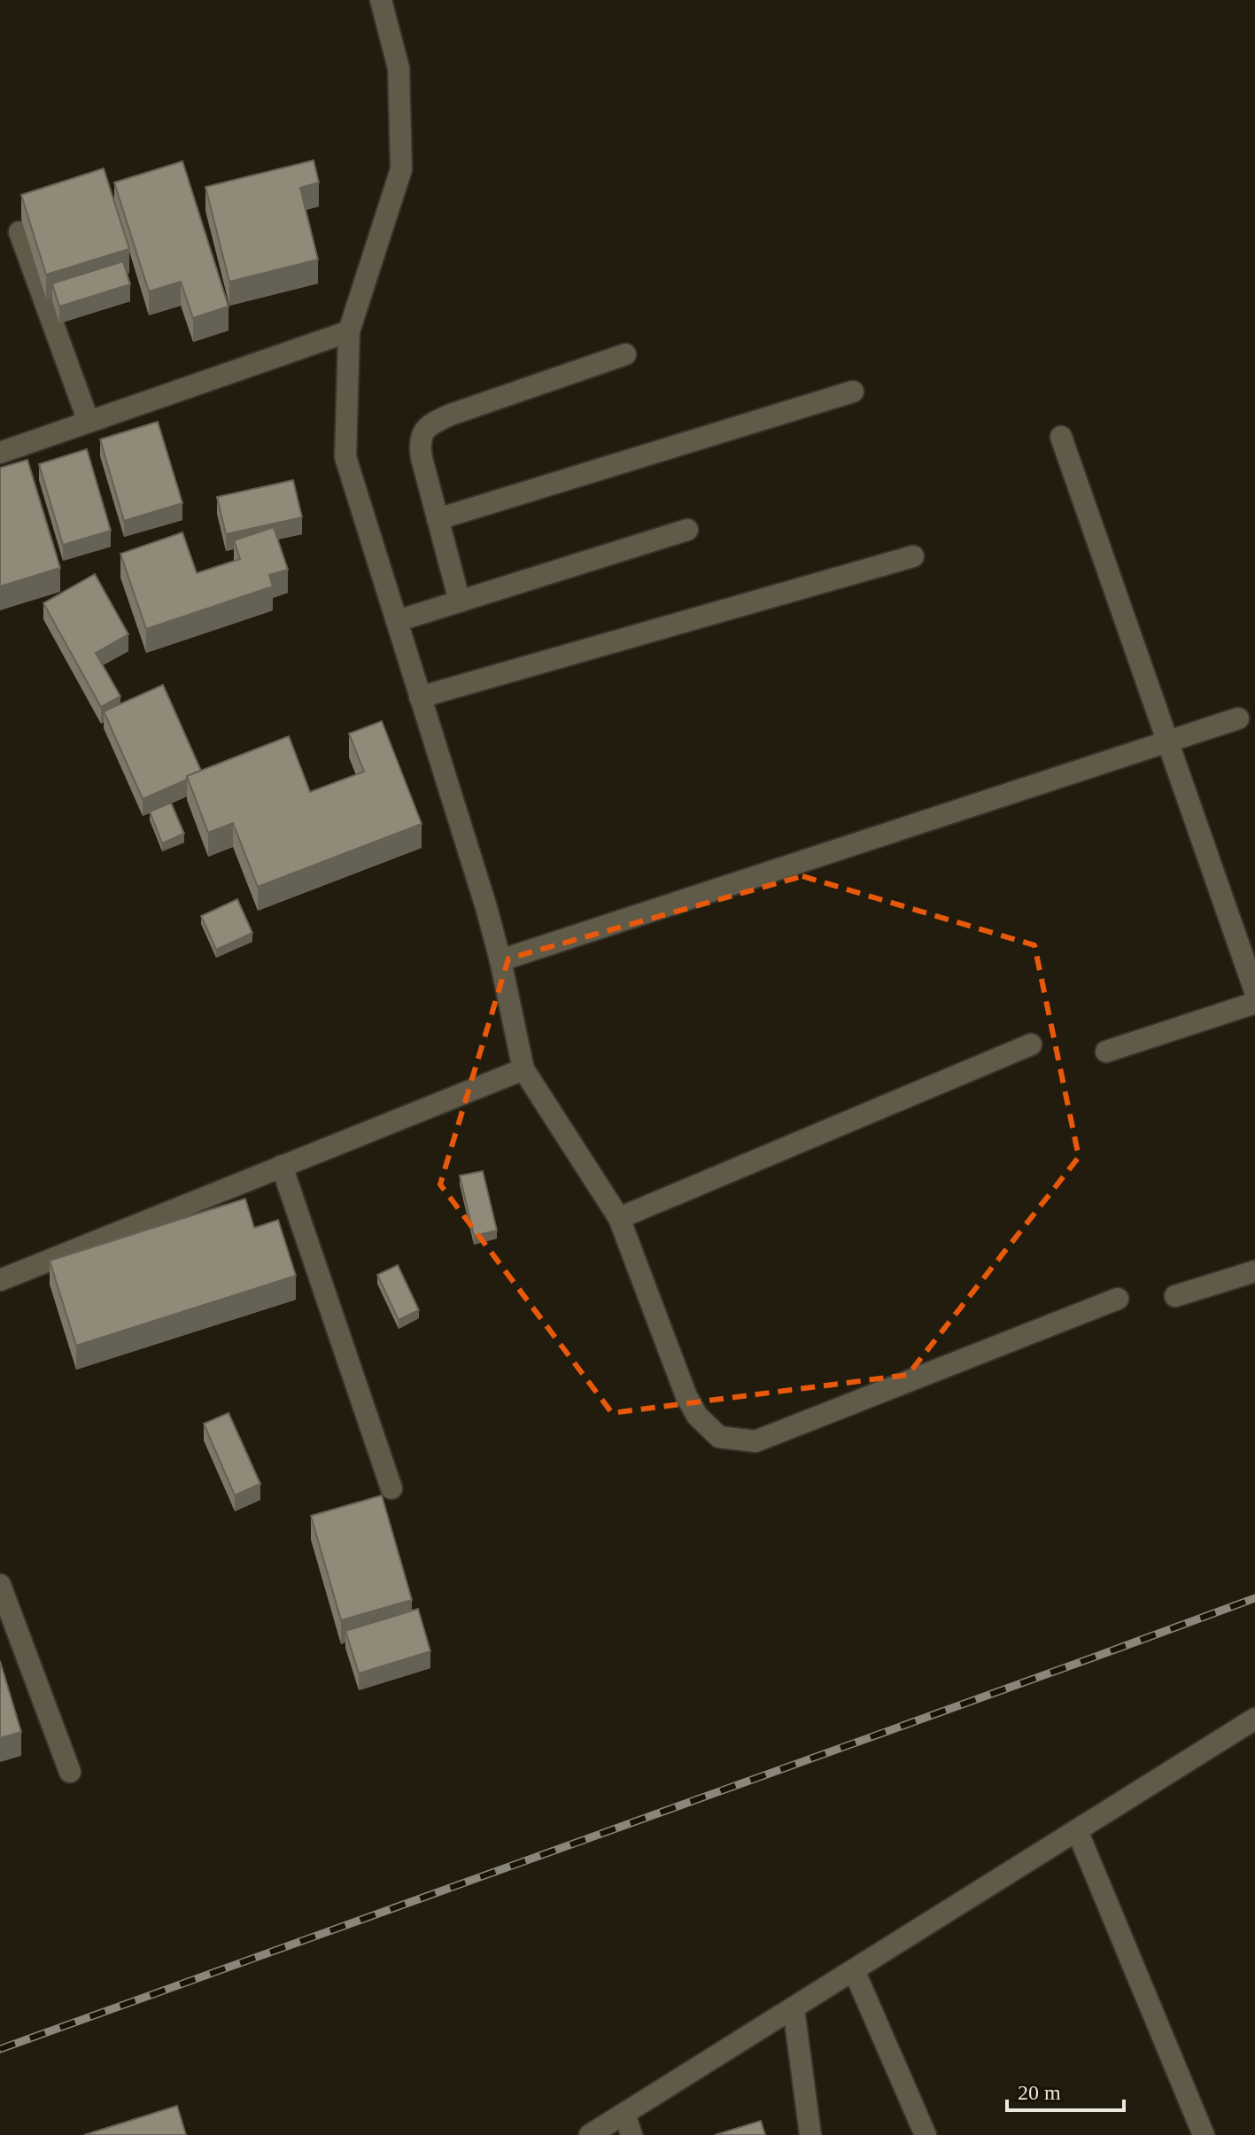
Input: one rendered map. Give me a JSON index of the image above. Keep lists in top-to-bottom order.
{
  "scale_bar": "20 m"
}
